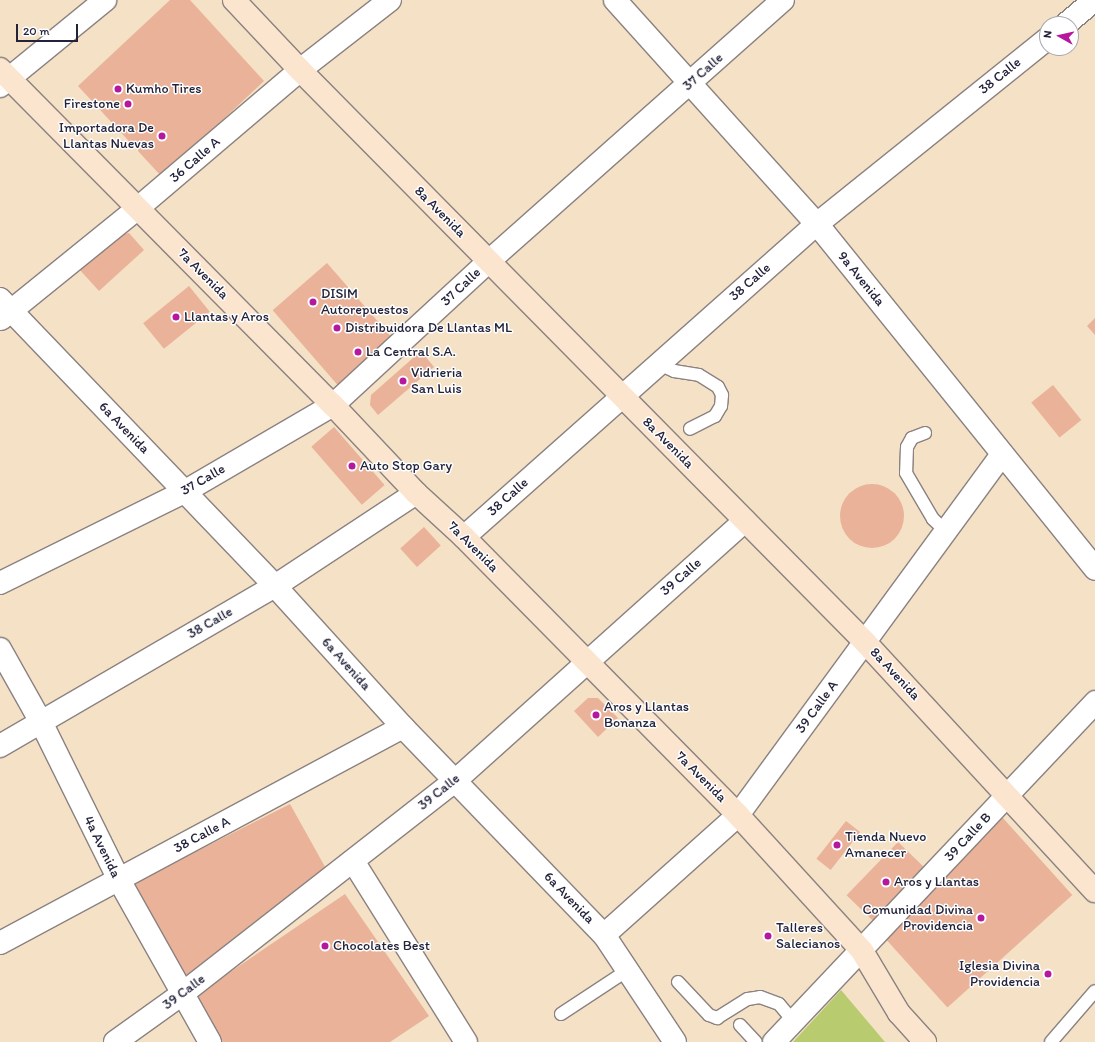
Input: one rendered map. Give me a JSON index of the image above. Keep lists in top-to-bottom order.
{
  "streets": {
    "main road": ["8a Avenida", "7a Avenida"],
    "street": [
      "37 Calle",
      "38 Calle",
      "36 Calle A",
      "9a Avenida",
      "6a Avenida",
      "39 Calle",
      "39 Calle A",
      "38 Calle A",
      "39 Calle B",
      "4a Avenida"
    ]
  },
  "crossings": [
    ["37 Calle", "8a Avenida"],
    ["37 Calle", "7a Avenida"],
    ["37 Calle", "9a Avenida"],
    ["37 Calle", "6a Avenida"],
    ["38 Calle", "8a Avenida"],
    ["38 Calle", "7a Avenida"],
    ["38 Calle", "9a Avenida"],
    ["38 Calle", "6a Avenida"],
    ["38 Calle", "4a Avenida"],
    ["36 Calle A", "8a Avenida"],
    ["36 Calle A", "7a Avenida"],
    ["36 Calle A", "6a Avenida"],
    ["8a Avenida", "39 Calle"],
    ["8a Avenida", "39 Calle A"],
    ["8a Avenida", "39 Calle B"],
    ["7a Avenida", "39 Calle"],
    ["7a Avenida", "39 Calle A"],
    ["7a Avenida", "39 Calle B"],
    ["9a Avenida", "39 Calle A"],
    ["6a Avenida", "39 Calle"],
    ["6a Avenida", "39 Calle A"],
    ["6a Avenida", "38 Calle A"],
    ["39 Calle", "4a Avenida"],
    ["38 Calle A", "4a Avenida"]
  ],
  "places": [
    "Kumho Tires",
    "Firestone",
    "Importadora De Llantas Nuevas",
    "DISIM Autorepuestos",
    "Llantas y Aros",
    "Distribuidora De Llantas ML",
    "La Central S.A.",
    "Vidrieria San Luis",
    "Auto Stop Gary",
    "Aros y Llantas Bonanza",
    "Tienda Nuevo Amanecer",
    "Aros y Llantas",
    "Comunidad Divina Providencia",
    "Talleres Salecianos",
    "Chocolates Best",
    "Iglesia Divina Providencia"
  ],
  "scale_bar": "20 m",
  "north": "left"
}
